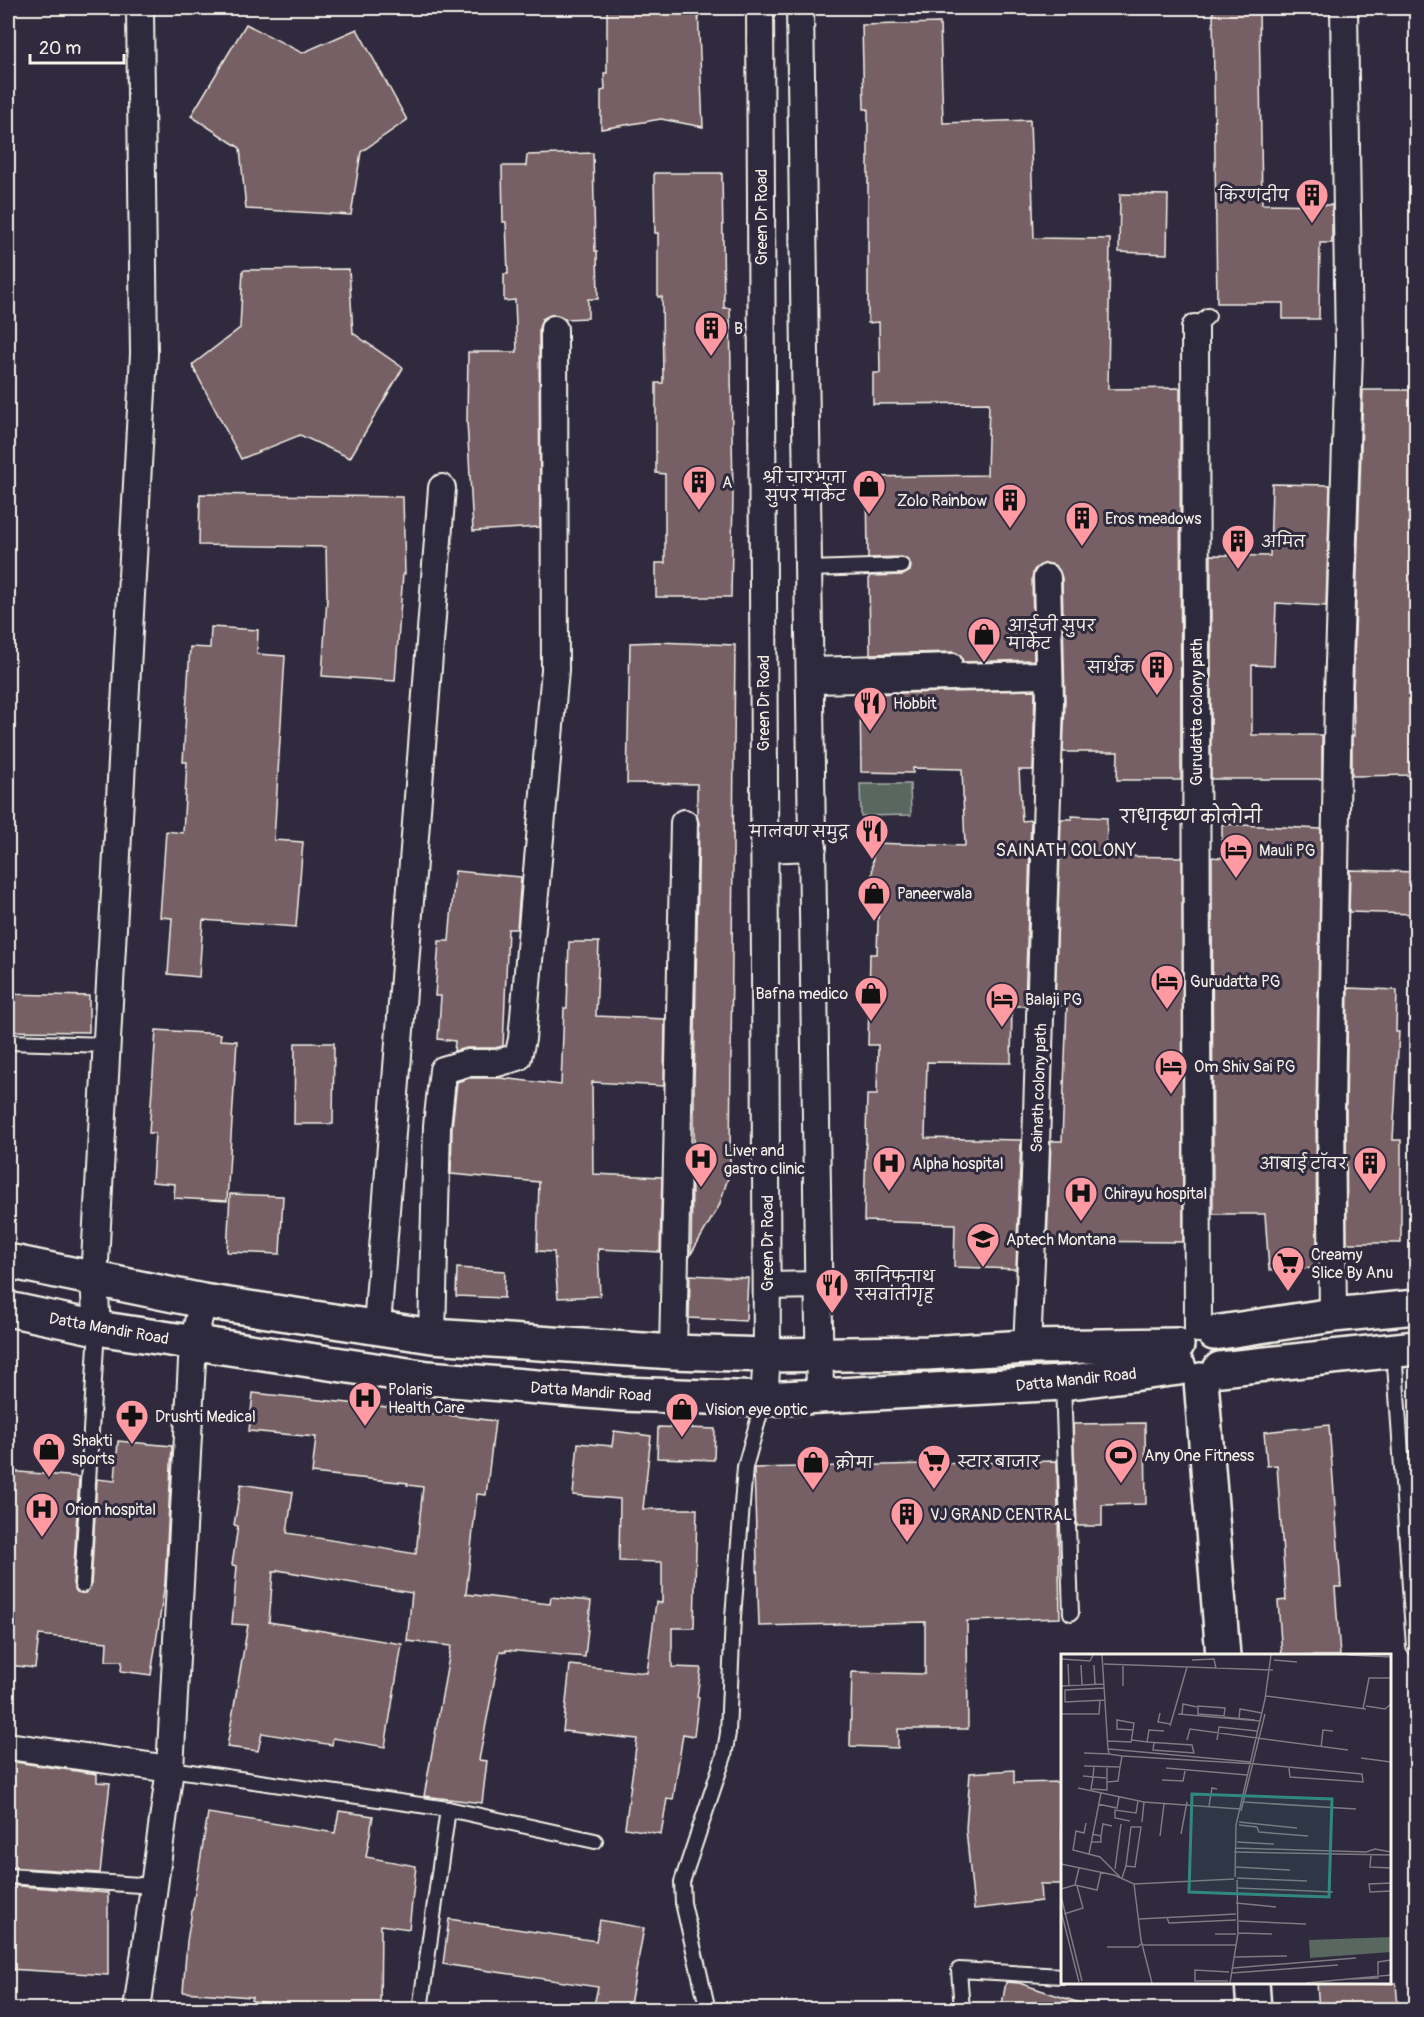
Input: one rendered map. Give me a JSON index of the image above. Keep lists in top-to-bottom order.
{
  "streets": {
    "main road": ["Datta Mandir Road"],
    "street": ["Green Dr Road", "Gurudatta colony path", "Sainath colony path"]
  },
  "crossings": [
    ["Green Dr Road", "Datta Mandir Road"],
    ["Gurudatta colony path", "Datta Mandir Road"],
    ["Sainath colony path", "Datta Mandir Road"]
  ],
  "districts": ["राधाकृष्ण कोलोनी", "SAINATH COLONY"],
  "places": {
    "building": [
      "किरणदीप",
      "B",
      "A",
      "Zolo Rainbow",
      "Eros meadows",
      "अमित",
      "सार्थक",
      "आबाई टॉवर",
      "VJ GRAND CENTRAL"
    ],
    "shop": [
      "श्री चारभुजा सुपर मार्केट",
      "आईजी सुपर मार्केट",
      "Paneerwala",
      "Bafna medico",
      "Vision eye optic",
      "Shakti sports",
      "क्रोमा"
    ],
    "restaurant": ["Hobbit", "मालवण समुद्र", "कानिफनाथ रसवांतीगृह"],
    "hotel": [
      "Mauli PG",
      "Gurudatta PG",
      "Balaji PG",
      "Om Shiv Sai PG"
    ],
    "hospital": [
      "Liver and gastro clinic",
      "Alpha hospital",
      "Chirayu hospital",
      "Polaris Health Care",
      "Orion hospital"
    ],
    "school or university": ["Aptech Montana"],
    "supermarket": ["Creamy Slice By Anu", "स्टार बाजार"],
    "pharmacy": ["Drushti Medical"],
    "sports": ["Any One Fitness"]
  },
  "scale_bar": "20 m"
}
